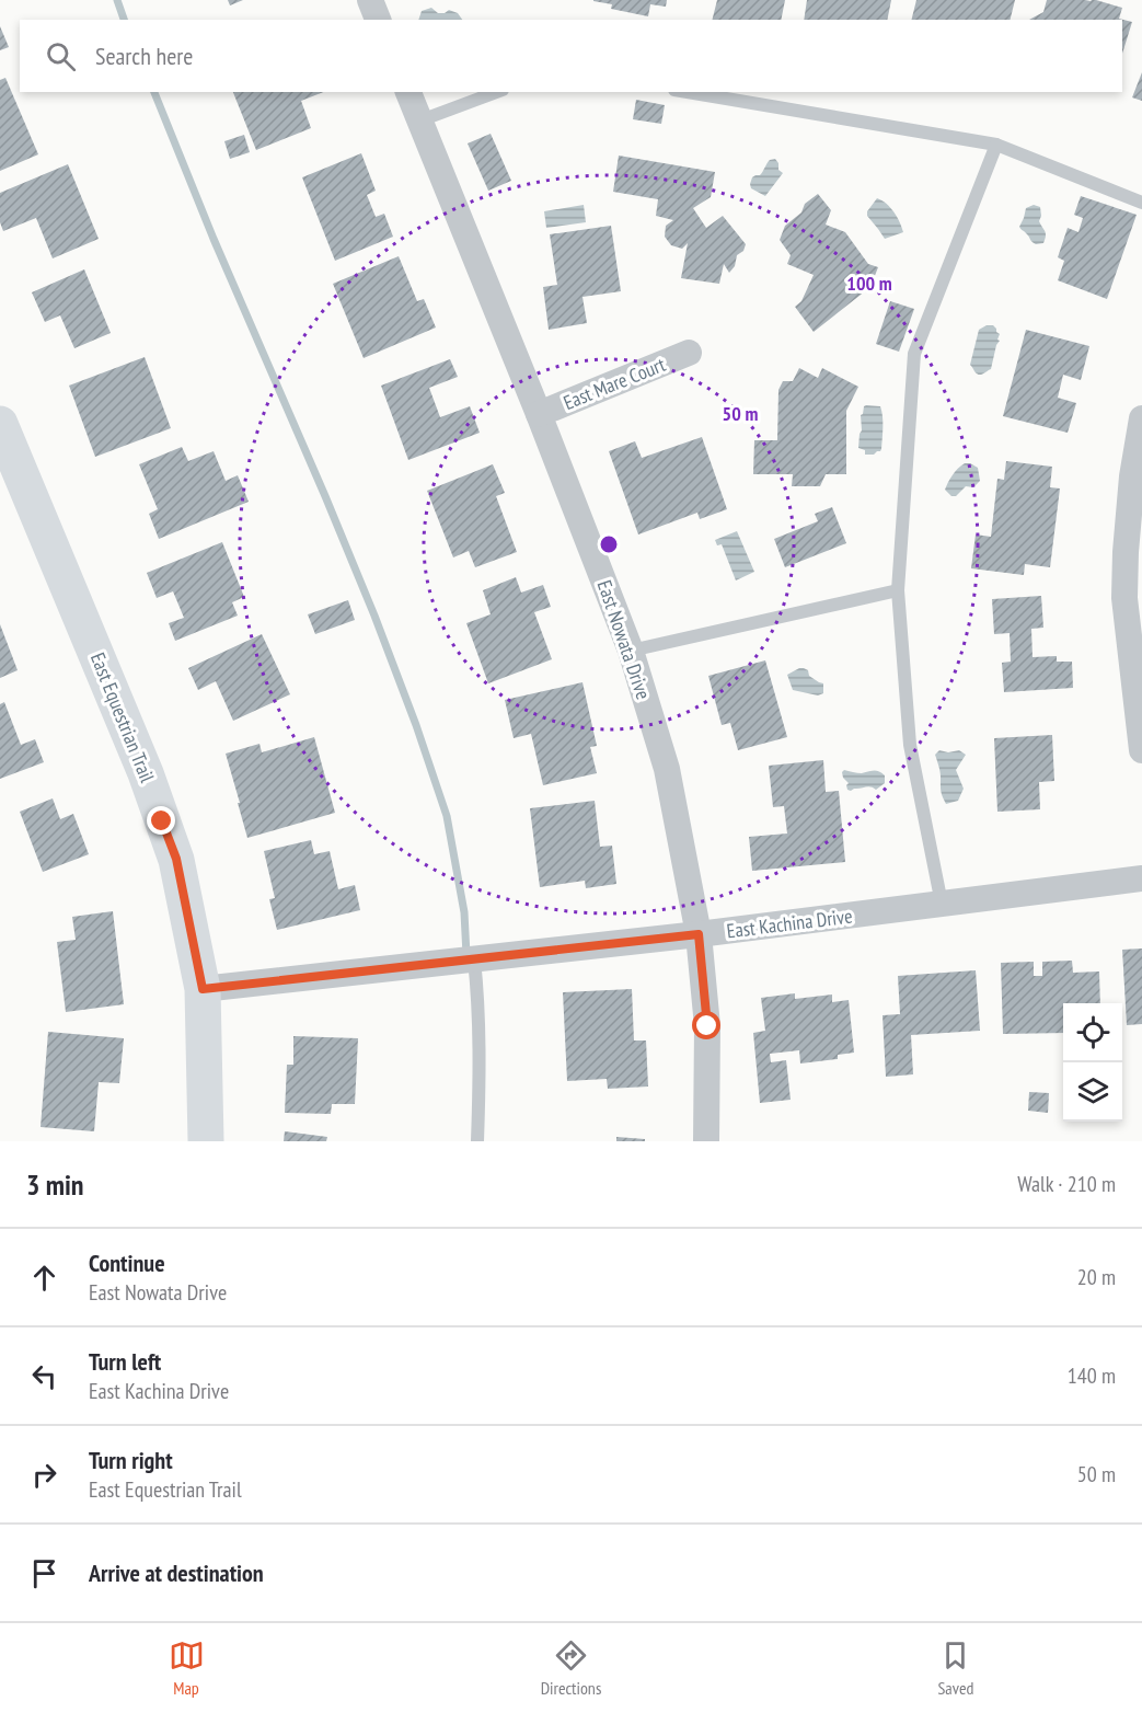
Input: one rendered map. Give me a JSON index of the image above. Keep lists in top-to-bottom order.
{
  "streets": {
    "street": [
      "East Mare Court",
      "East Nowata Drive",
      "East Equestrian Trail",
      "East Kachina Drive"
    ]
  },
  "crossings": [
    ["East Mare Court", "East Nowata Drive"],
    ["East Nowata Drive", "East Kachina Drive"],
    ["East Equestrian Trail", "East Kachina Drive"]
  ],
  "page": {
    "search": "Search here",
    "heading": ["3 min", "Walk · 210 m"],
    "list": [
      ["Continue", "East Nowata Drive", "20 m"],
      ["Turn left", "East Kachina Drive", "140 m"],
      ["Turn right", "East Equestrian Trail", "50 m"],
      "Arrive at destination"
    ],
    "nav": ["Map", "Directions", "Saved"]
  },
  "rings": ["100 m", "50 m"]
}
